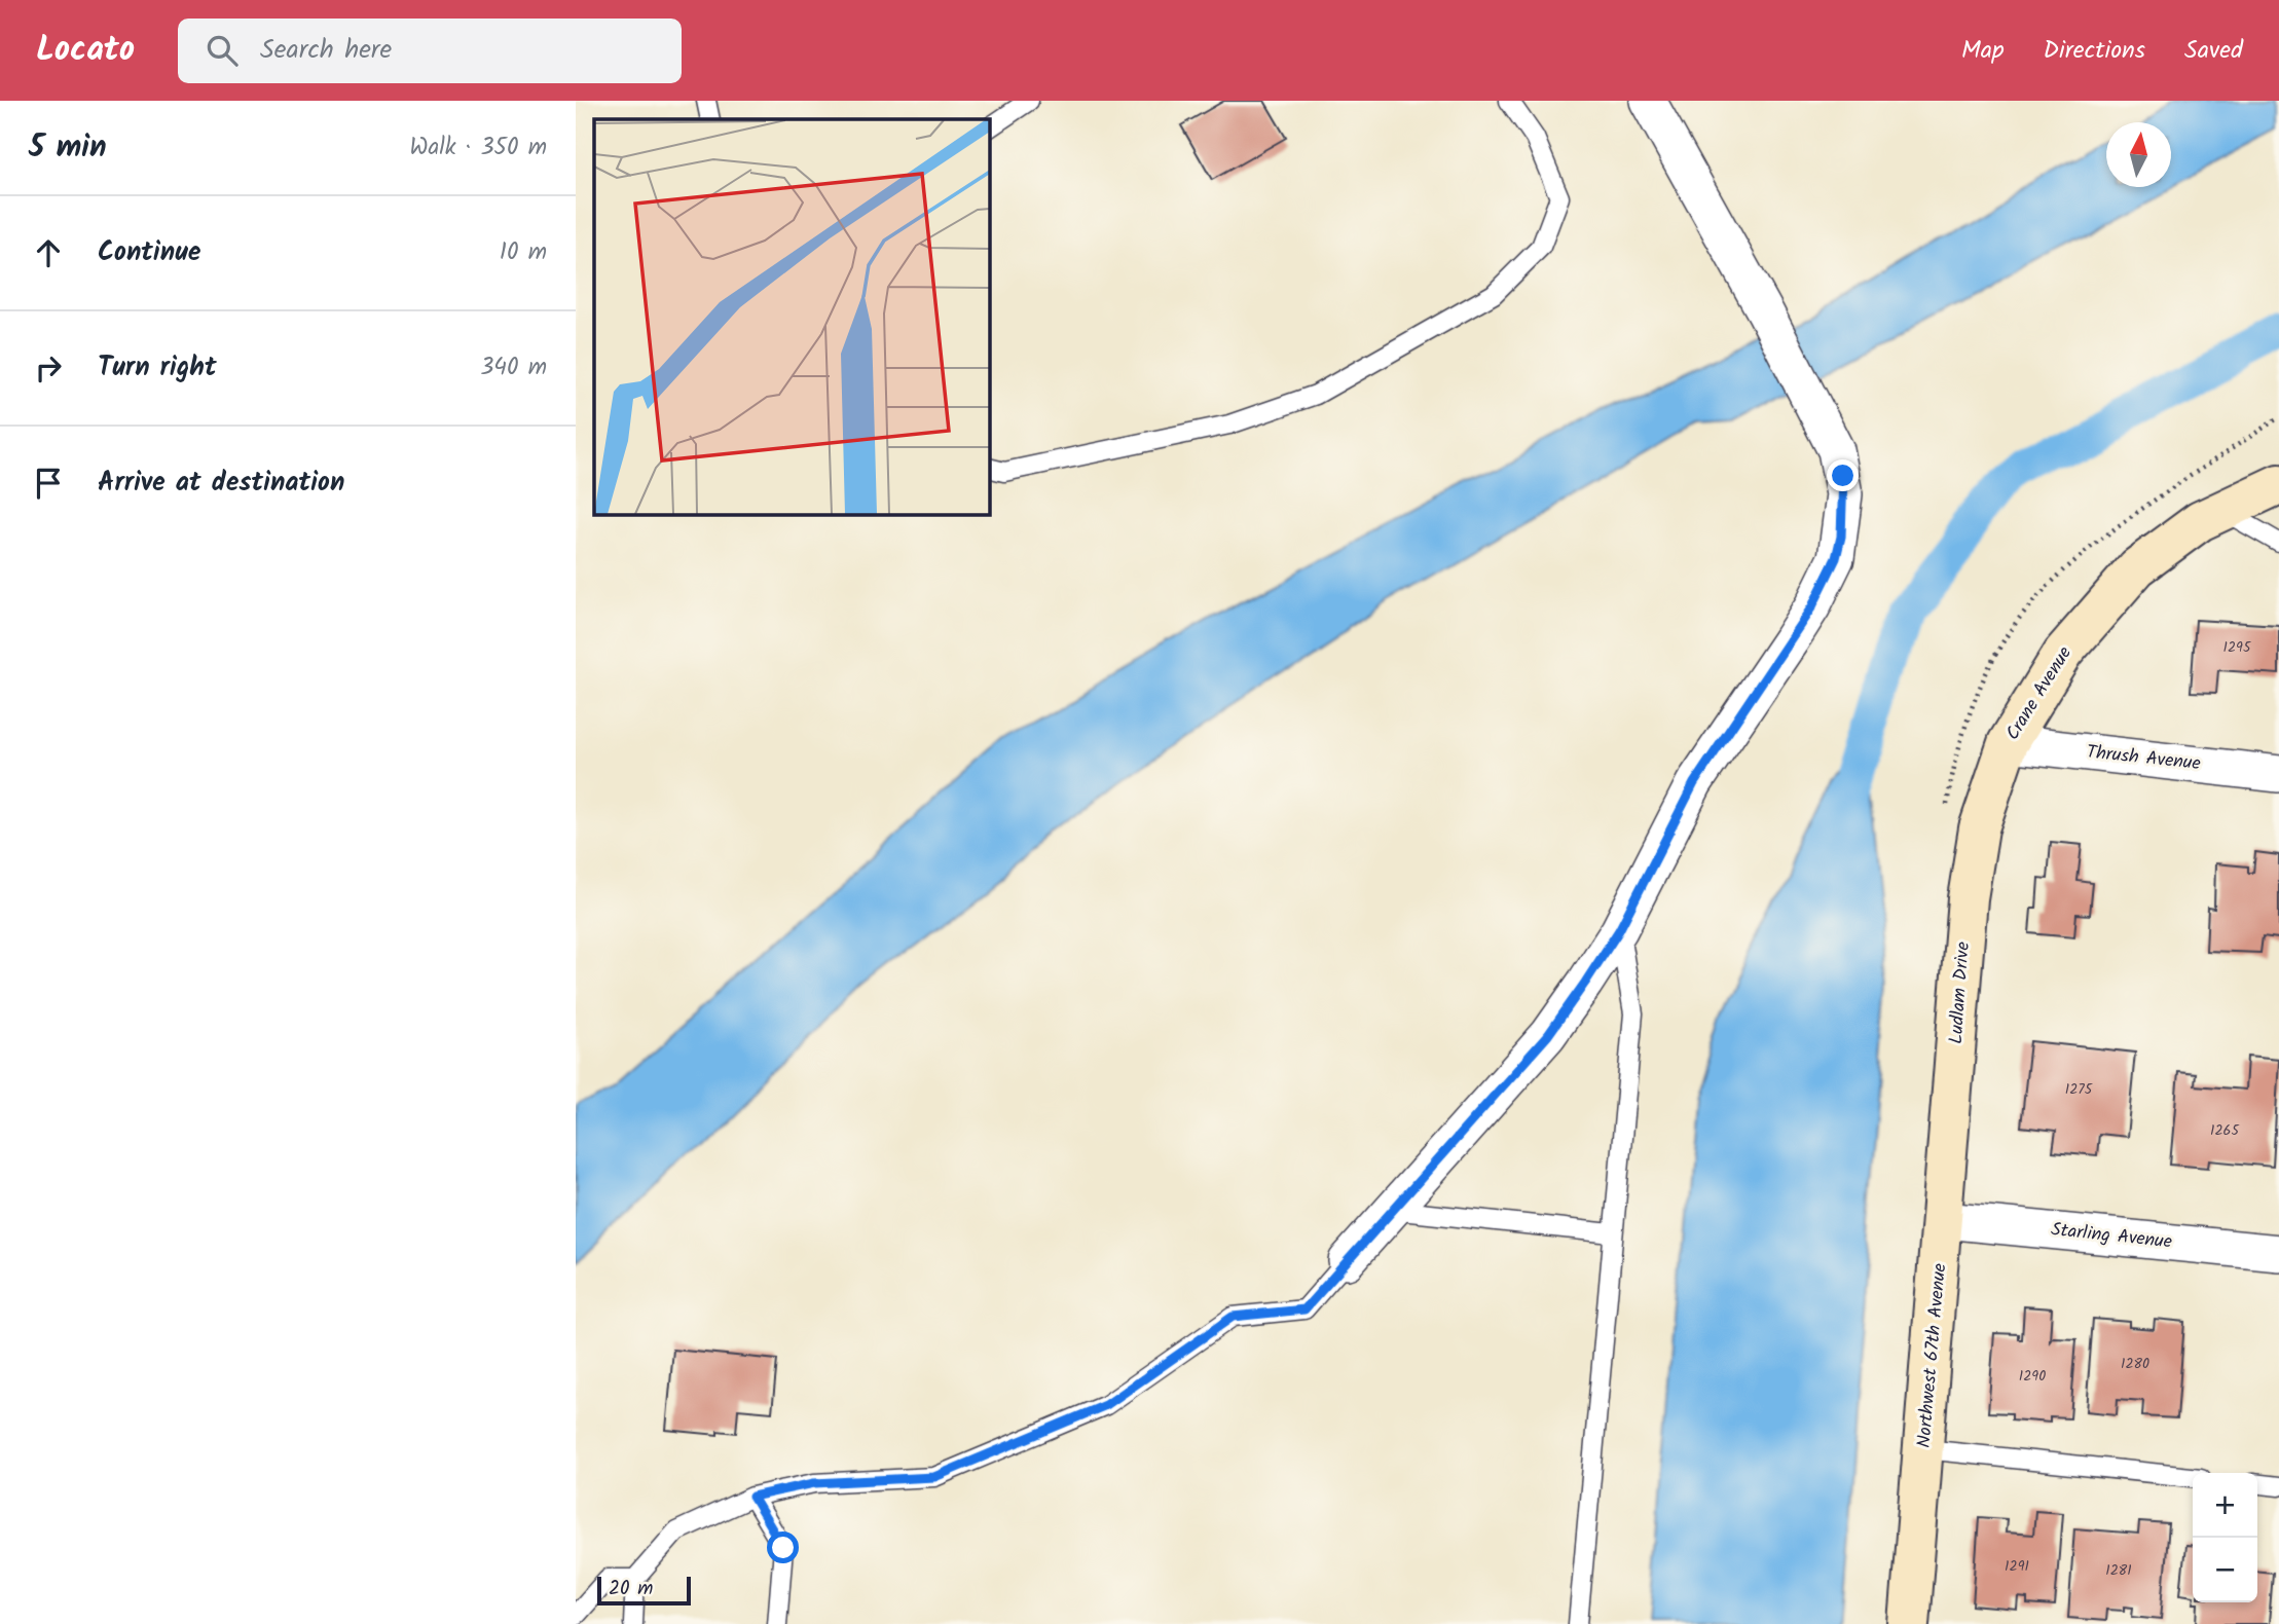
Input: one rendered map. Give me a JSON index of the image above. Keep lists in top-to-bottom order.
{
  "streets": {
    "street": [
      "Crane Avenue",
      "Thrush Avenue",
      "Ludlam Drive",
      "Starling Avenue",
      "Northwest 67th Avenue"
    ]
  },
  "crossings": [
    ["Crane Avenue", "Thrush Avenue"],
    ["Crane Avenue", "Ludlam Drive"],
    ["Ludlam Drive", "Northwest 67th Avenue"],
    ["Starling Avenue", "Northwest 67th Avenue"]
  ],
  "house_numbers": [
    "1295",
    "1275",
    "1265",
    "1280",
    "1290",
    "1291",
    "1281"
  ],
  "scale_bar": "20 m",
  "north": "top",
  "page": {
    "header": "Locato",
    "search": "Search here",
    "nav": ["Map", "Directions", "Saved"],
    "heading": ["5 min", "Walk · 350 m"],
    "list": [
      ["Continue", "10 m"],
      ["Turn right", "340 m"],
      "Arrive at destination"
    ],
    "map_buttons": ["+", "−"],
    "scale": "20 m"
  }
}
